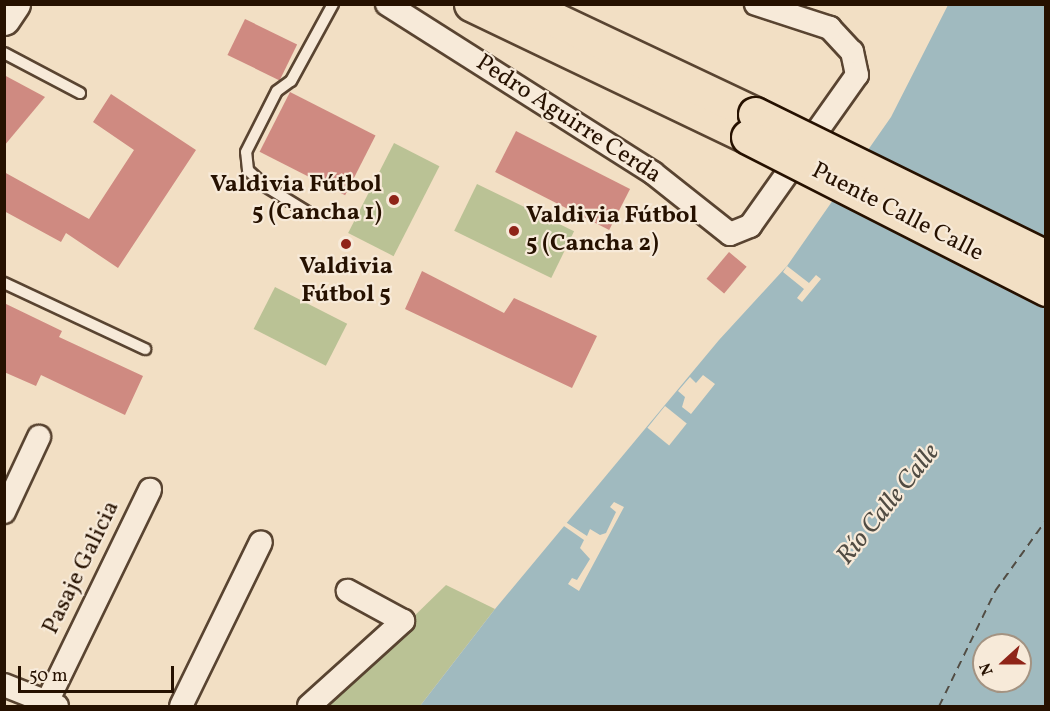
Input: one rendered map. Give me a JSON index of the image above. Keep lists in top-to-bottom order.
{
  "streets": {
    "highway": ["Pedro Aguirre Cerda", "Puente Calle Calle"],
    "street": ["Pasaje Galicia"]
  },
  "crossings": [
    ["Pedro Aguirre Cerda", "Puente Calle Calle"]
  ],
  "water": ["Río Calle Calle"],
  "places": ["Valdivia Fútbol 5 (Cancha 1)", "Valdivia Fútbol 5 (Cancha 2)", "Valdivia Fútbol 5"],
  "scale_bar": "50 m",
  "north": "left"
}
